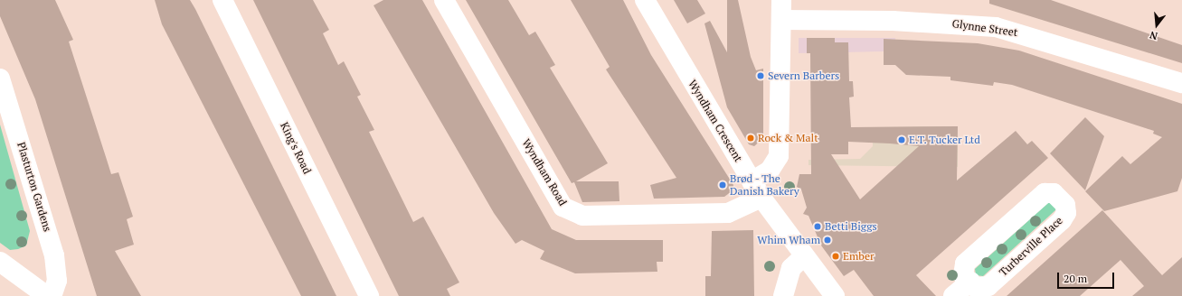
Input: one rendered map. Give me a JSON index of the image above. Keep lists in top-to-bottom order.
{
  "streets": {
    "street": [
      "Glynne Street",
      "Wyndham Crescent",
      "King's Road",
      "Wyndham Road",
      "Plasturton Gardens",
      "Turberville Place"
    ]
  },
  "crossings": [
    ["Glynne Street", "Wyndham Road"],
    ["Wyndham Crescent", "Wyndham Road"]
  ],
  "places": [
    "Severn Barbers",
    "Rock & Malt",
    "E.T. Tucker Ltd",
    "Brød - The Danish Bakery",
    "Betti Biggs",
    "Whim Wham",
    "Ember"
  ],
  "scale_bar": "20 m",
  "north": "bottom"
}
